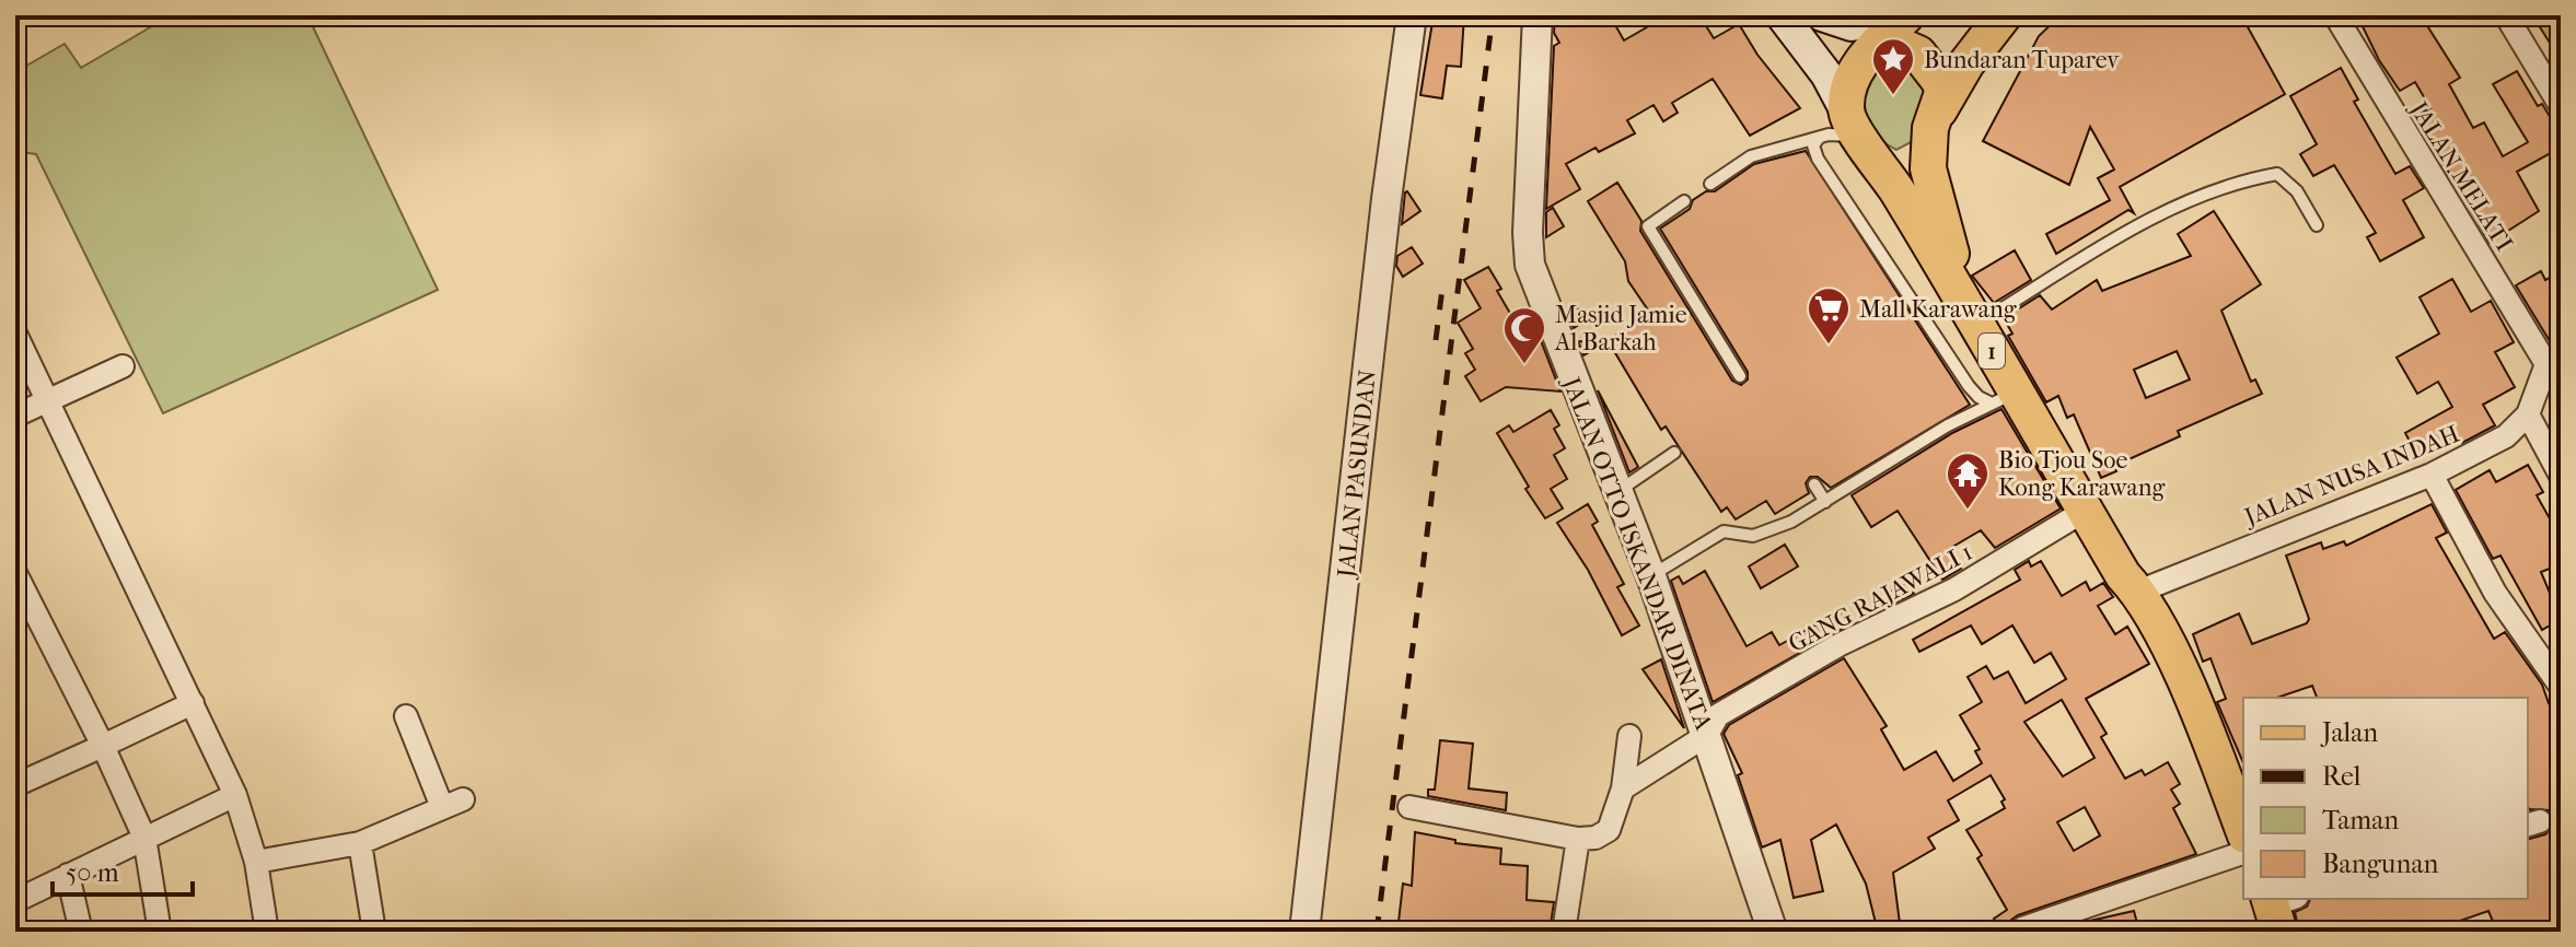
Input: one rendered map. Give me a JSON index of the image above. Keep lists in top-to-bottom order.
{
  "streets": {
    "main road": ["1"],
    "street": [
      "JALAN MELATI",
      "JALAN PASUNDAN",
      "JALAN NUSA INDAH",
      "JALAN OTTO ISKANDAR DINATA",
      "GANG RAJAWALI 1"
    ]
  },
  "crossings": [
    ["JALAN MELATI", "JALAN NUSA INDAH"],
    ["1", "JALAN NUSA INDAH"],
    ["1", "GANG RAJAWALI 1"],
    ["JALAN OTTO ISKANDAR DINATA", "GANG RAJAWALI 1"]
  ],
  "places": {
    "place": ["Bundaran Tuparev"],
    "supermarket": ["Mall Karawang"],
    "mosque": ["Masjid Jamie Al Barkah"],
    "temple": ["Bio Tjou Soe Kong Karawang"]
  },
  "legend": [
    "Jalan",
    "Rel",
    "Taman",
    "Bangunan"
  ],
  "scale_bar": "50 m"
}
